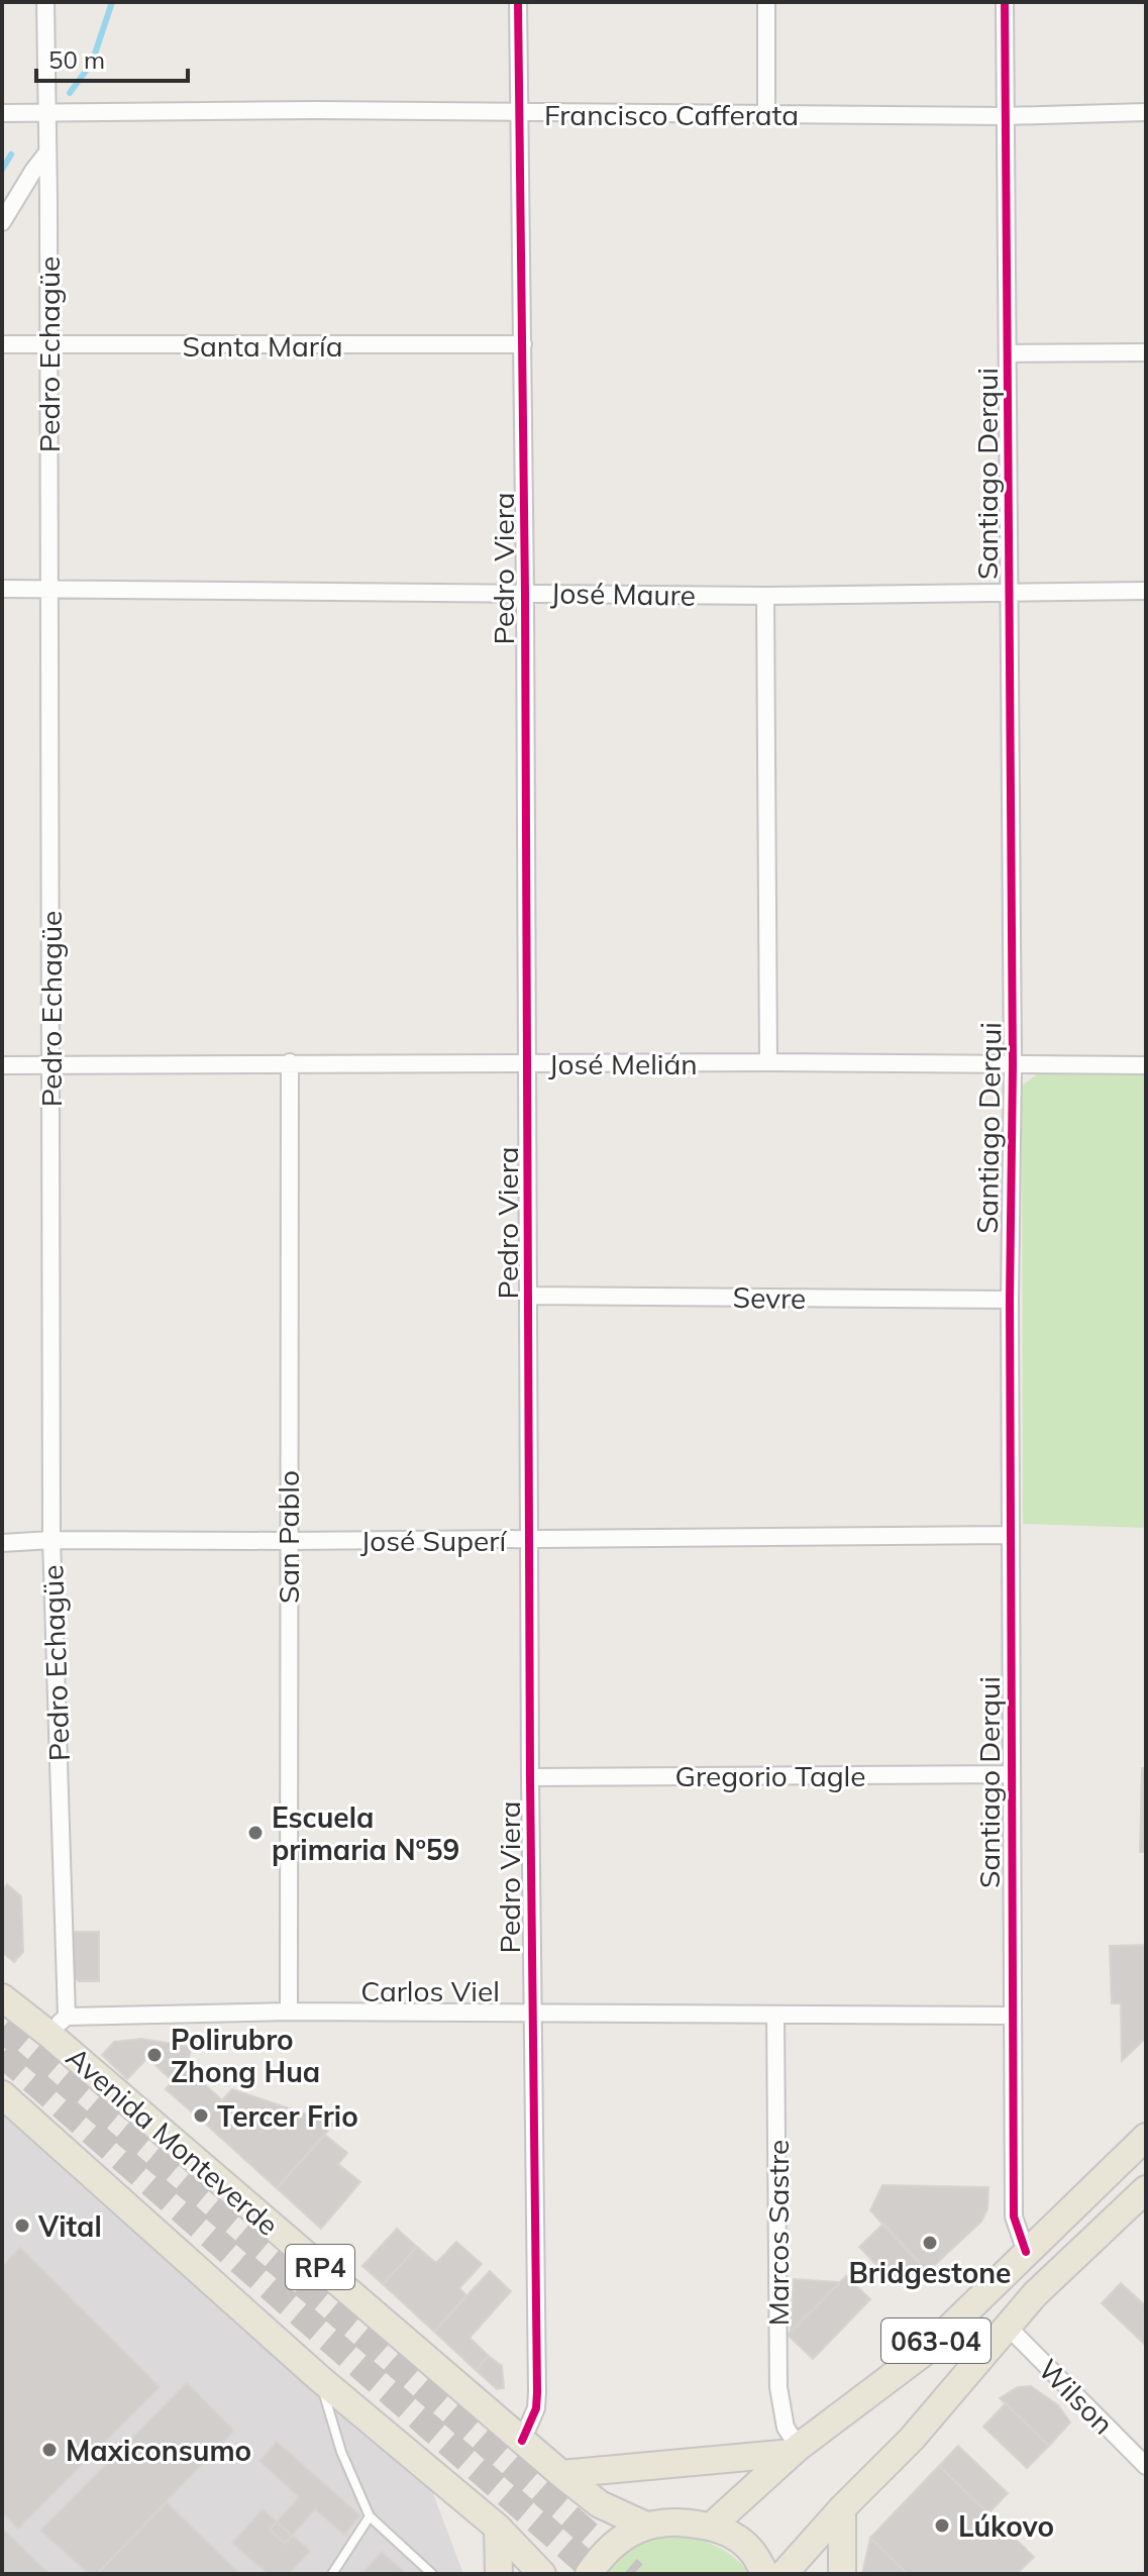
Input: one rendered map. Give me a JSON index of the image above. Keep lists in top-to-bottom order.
{
  "streets": {
    "main road": ["Avenida Monteverde", "RP4", "063-04"],
    "street": [
      "Francisco Cafferata",
      "Santa María",
      "Pedro Echagüe",
      "Santiago Derqui",
      "Pedro Viera",
      "José Maure",
      "José Melián",
      "Sevre",
      "San Pablo",
      "José Superí",
      "Gregorio Tagle",
      "Carlos Viel",
      "Marcos Sastre",
      "Wilson"
    ]
  },
  "crossings": [
    ["Francisco Cafferata", "Pedro Echagüe"],
    ["Francisco Cafferata", "Santiago Derqui"],
    ["Francisco Cafferata", "Pedro Viera"],
    ["Santa María", "Pedro Echagüe"],
    ["Santa María", "Pedro Viera"],
    ["Pedro Echagüe", "José Maure"],
    ["Pedro Echagüe", "José Melián"],
    ["Pedro Echagüe", "José Superí"],
    ["Pedro Echagüe", "Carlos Viel"],
    ["Pedro Echagüe", "Avenida Monteverde"],
    ["Santiago Derqui", "José Maure"],
    ["Santiago Derqui", "José Melián"],
    ["Santiago Derqui", "Sevre"],
    ["Santiago Derqui", "José Superí"],
    ["Santiago Derqui", "Gregorio Tagle"],
    ["Santiago Derqui", "Carlos Viel"],
    ["Santiago Derqui", "063-04"],
    ["Pedro Viera", "José Maure"],
    ["Pedro Viera", "José Melián"],
    ["Pedro Viera", "Sevre"],
    ["Pedro Viera", "José Superí"],
    ["Pedro Viera", "Gregorio Tagle"],
    ["Pedro Viera", "Carlos Viel"],
    ["Pedro Viera", "Avenida Monteverde"],
    ["José Melián", "San Pablo"],
    ["San Pablo", "José Superí"],
    ["San Pablo", "Carlos Viel"],
    ["Carlos Viel", "Avenida Monteverde"],
    ["Carlos Viel", "Marcos Sastre"],
    ["Avenida Monteverde", "RP4"],
    ["Marcos Sastre", "063-04"],
    ["RP4", "063-04"],
    ["063-04", "Wilson"]
  ],
  "places": [
    "Escuela primaria Nº59",
    "Polirubro Zhong Hua",
    "Tercer Frio",
    "Vital",
    "Bridgestone",
    "Maxiconsumo",
    "Lúkovo"
  ],
  "scale_bar": "50 m"
}
